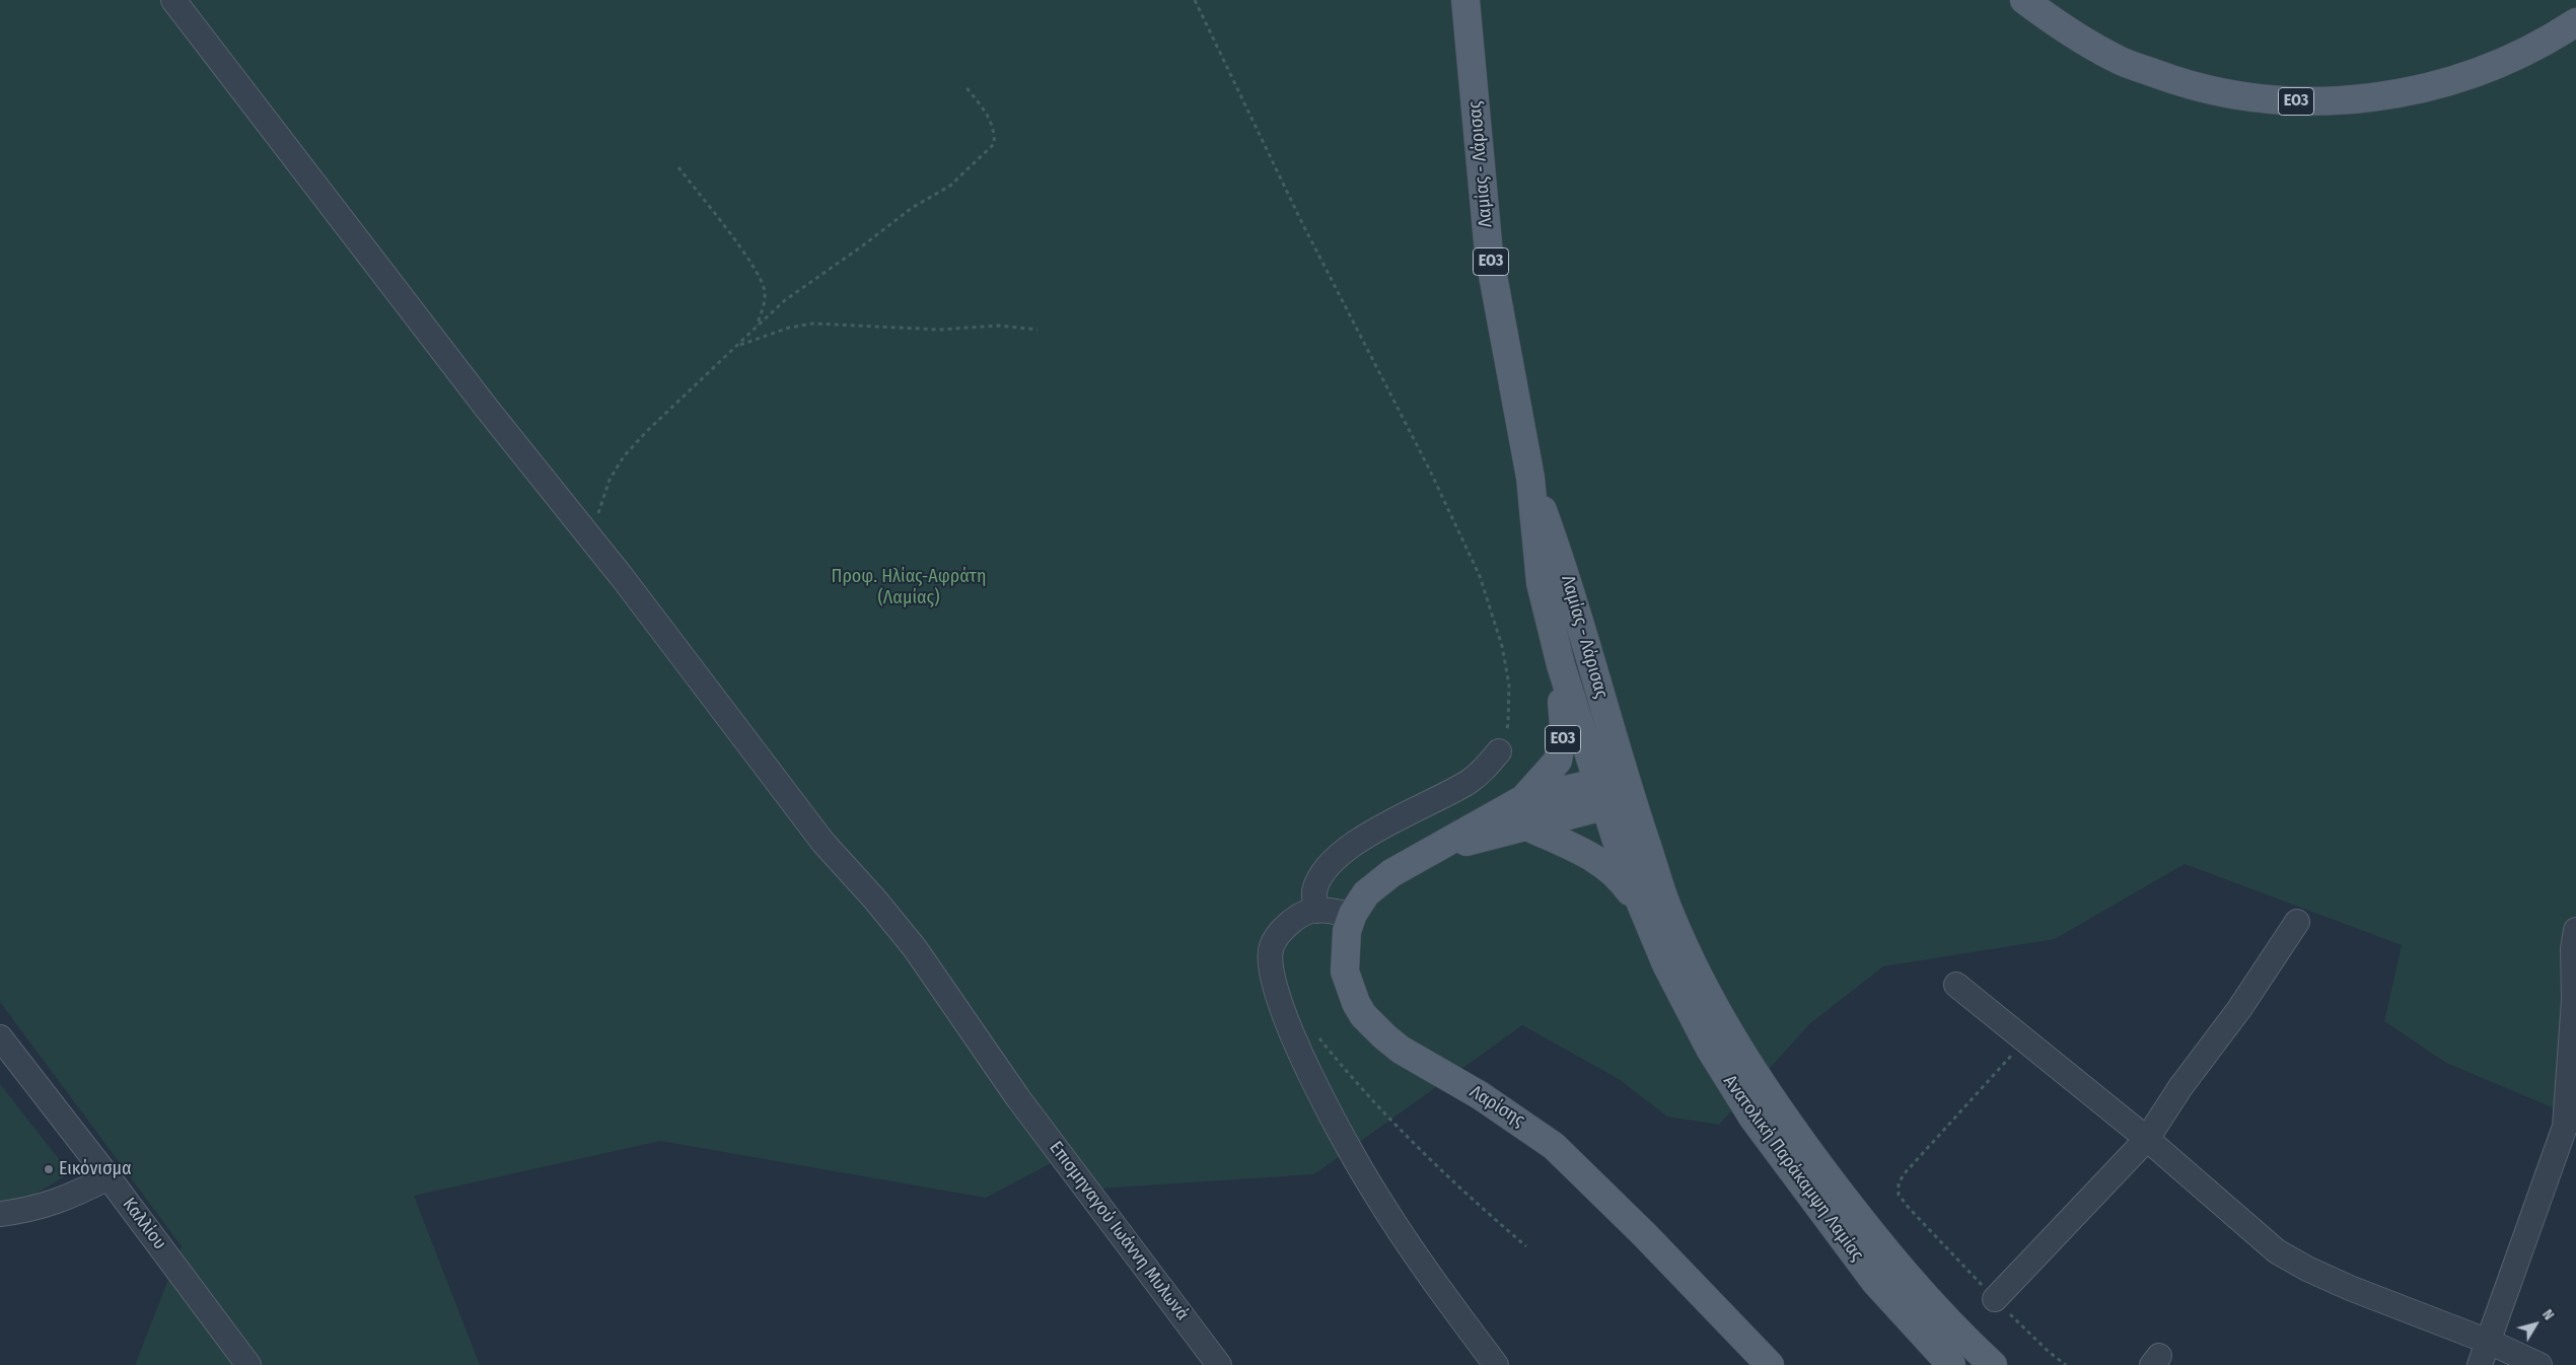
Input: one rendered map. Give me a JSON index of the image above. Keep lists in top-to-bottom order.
{
  "streets": {
    "main road": [
      "ΕΟ3",
      "Λαμίας - Λάρισας",
      "Λαρίσης",
      "Ανατολική Παράκαμψη Λαμίας"
    ],
    "street": ["Καλλίου", "Επισμηναγού Ιωάννη Μυλωνά"]
  },
  "crossings": [
    ["ΕΟ3", "Λαμίας - Λάρισας"],
    ["ΕΟ3", "Λαρίσης"],
    ["ΕΟ3", "Ανατολική Παράκαμψη Λαμίας"],
    ["Λαμίας - Λάρισας", "Λαρίσης"],
    ["Λαμίας - Λάρισας", "Ανατολική Παράκαμψη Λαμίας"],
    ["Λαρίσης", "Ανατολική Παράκαμψη Λαμίας"]
  ],
  "parks": ["Προφ. Ηλίας-Αφράτη (Λαμίας)"],
  "places": ["Εικόνισμα"],
  "north": "top right"
}
